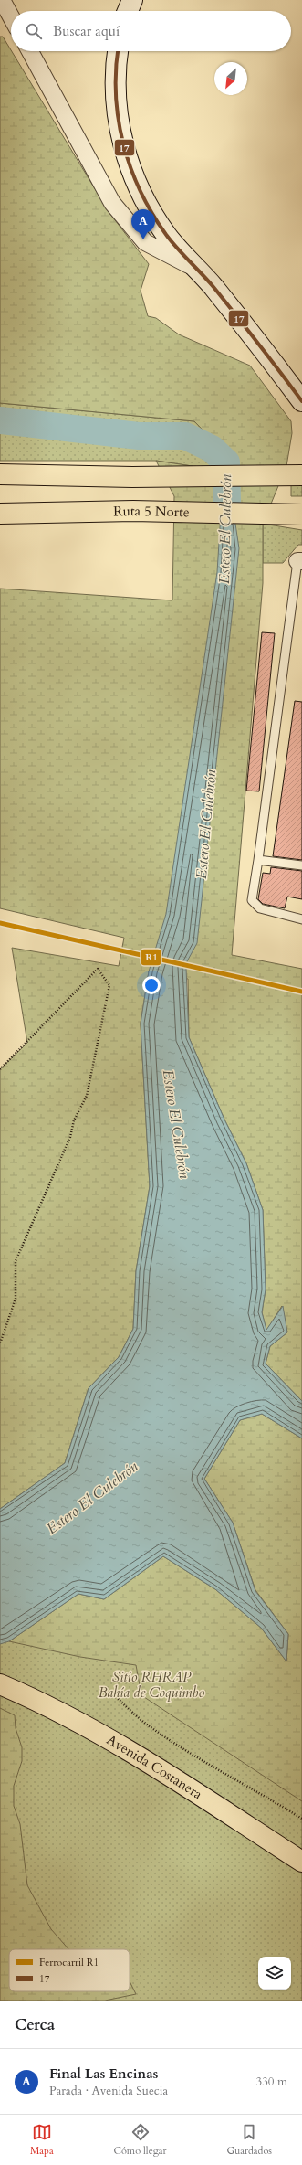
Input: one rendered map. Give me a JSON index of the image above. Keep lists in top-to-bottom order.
{
  "streets": {
    "main road": ["Ruta 5 Norte", "Avenida Costanera"]
  },
  "water": ["Estero El Culebrón"],
  "parks": ["Sitio RHRAP Bahía de Coquimbo"],
  "lines": ["transit line 17", "rail line R1"],
  "legend": ["Ferrocarril R1", "17"],
  "north": "bottom left",
  "page": {
    "search": "Buscar aquí",
    "pins": "A",
    "heading": "Cerca",
    "list": [
      {
        "mark": "A",
        "name": "Final Las Encinas",
        "note": "Parada · Avenida Suecia",
        "value": "330 m"
      }
    ],
    "nav": ["Mapa", "Cómo llegar", "Guardados"]
  }
}
